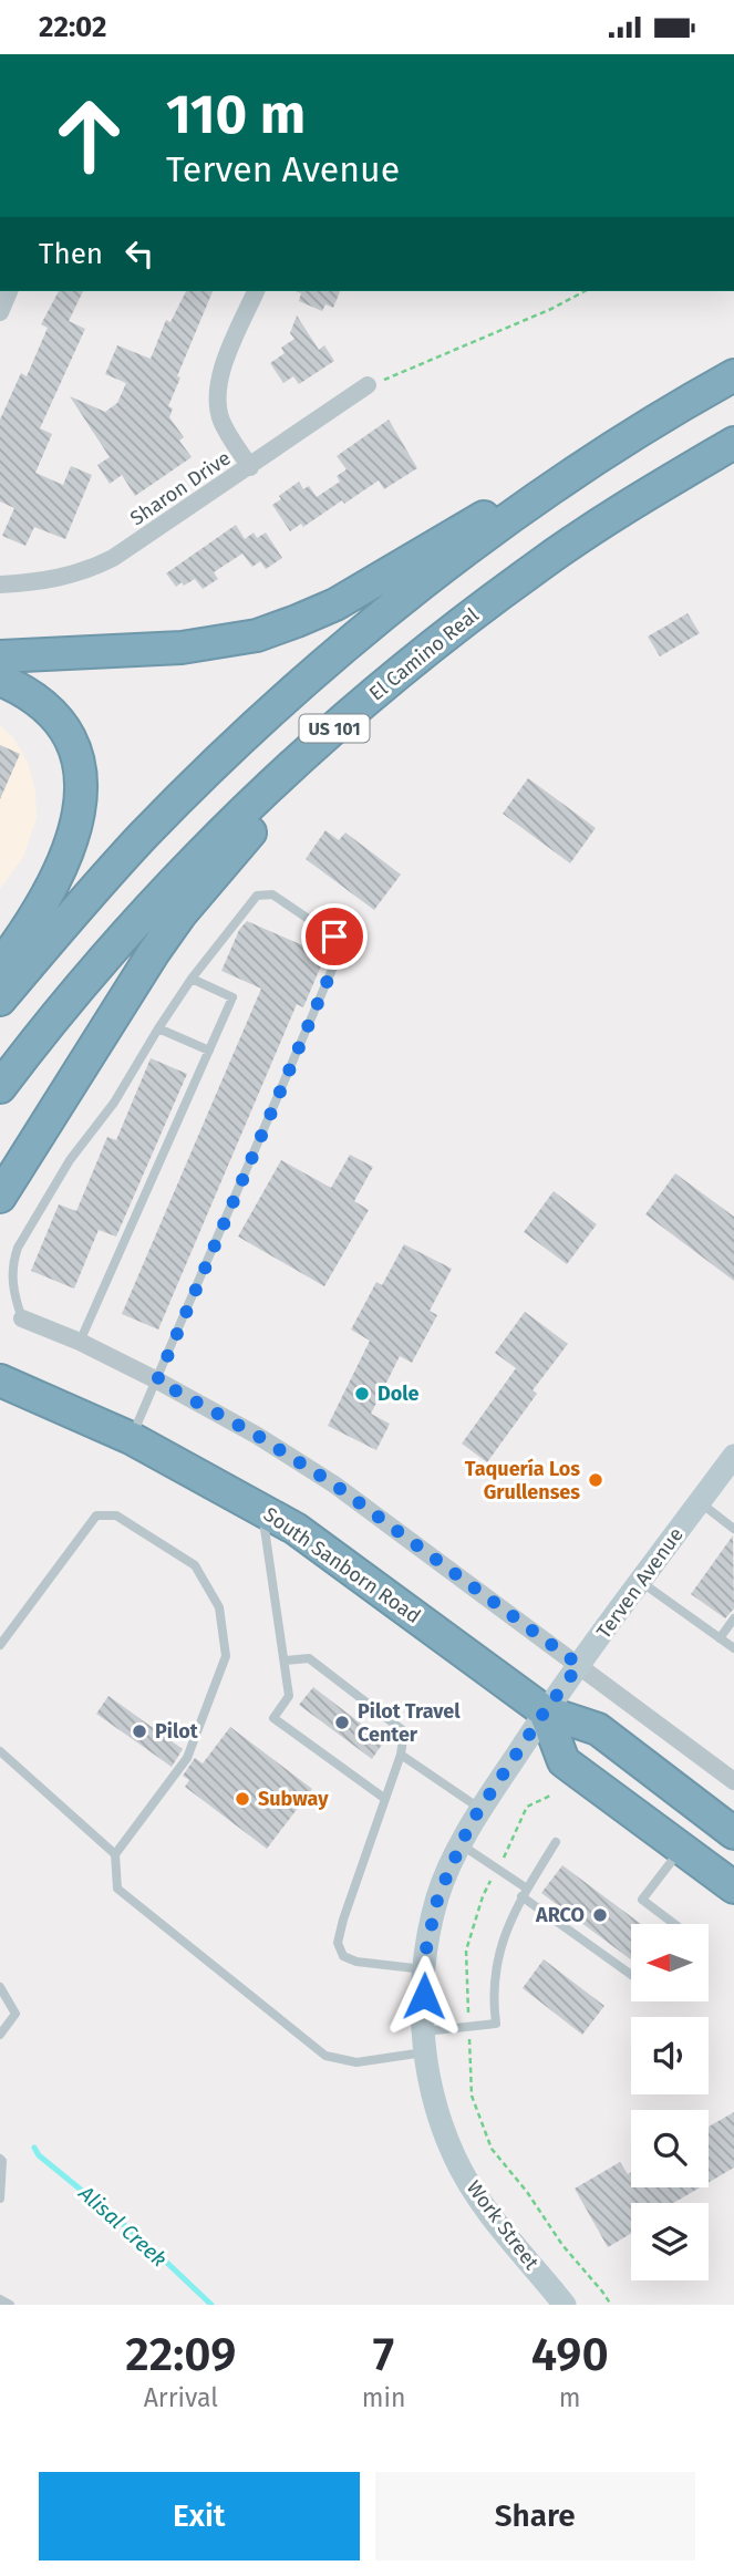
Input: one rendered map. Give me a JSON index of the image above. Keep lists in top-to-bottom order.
{
  "streets": {
    "highway": ["El Camino Real", "US 101", "South Sanborn Road"],
    "street": ["Sharon Drive", "Terven Avenue", "Work Street"]
  },
  "crossings": [
    ["South Sanborn Road", "Terven Avenue"],
    ["South Sanborn Road", "Work Street"],
    ["Terven Avenue", "Work Street"]
  ],
  "water": ["Alisal Creek"],
  "places": [
    "Dole",
    "Taquería Los Grullenses",
    "Pilot Travel Center",
    "Pilot",
    "Subway",
    "ARCO"
  ],
  "north": "left",
  "page": {
    "status": "22:02",
    "turn": ["110 m", "Terven Avenue"],
    "then": "Then",
    "eta": [
      "22:09",
      "Arrival",
      "7",
      "min",
      "490",
      "m"
    ],
    "buttons": ["Exit", "Share"]
  }
}
